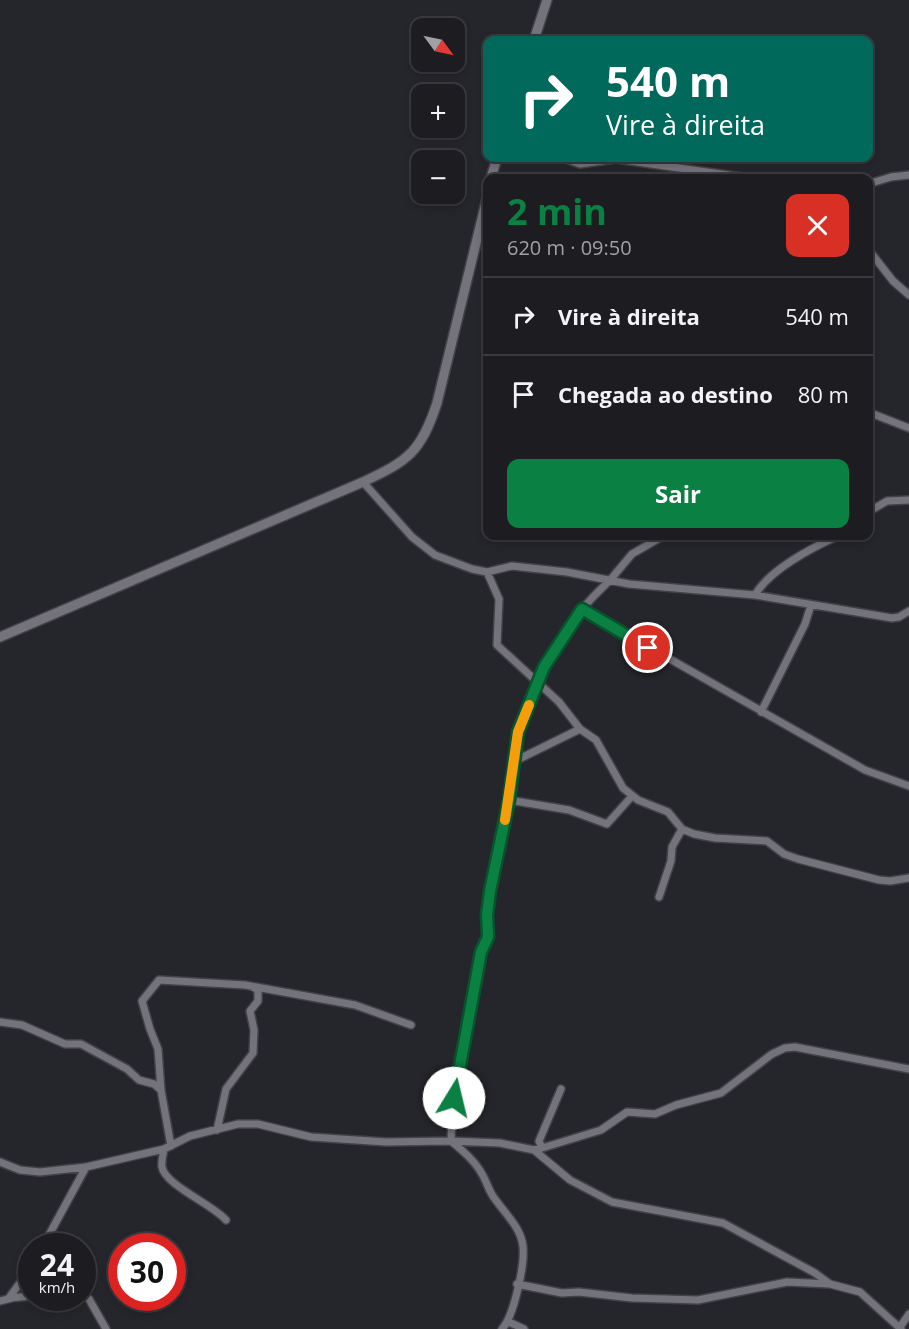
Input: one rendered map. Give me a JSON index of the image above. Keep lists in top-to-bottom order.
{
  "north": "bottom right",
  "page": {
    "map_buttons": ["+", "−"],
    "turn": ["540 m", "Vire à direita"],
    "heading": ["2 min", "620 m · 09:50"],
    "list": [
      {
        "name": "Vire à direita",
        "value": "540 m"
      },
      {
        "name": "Chegada ao destino",
        "value": "80 m"
      }
    ],
    "buttons": "Sair",
    "speed": "24 km/h",
    "limit": "30"
  }
}
